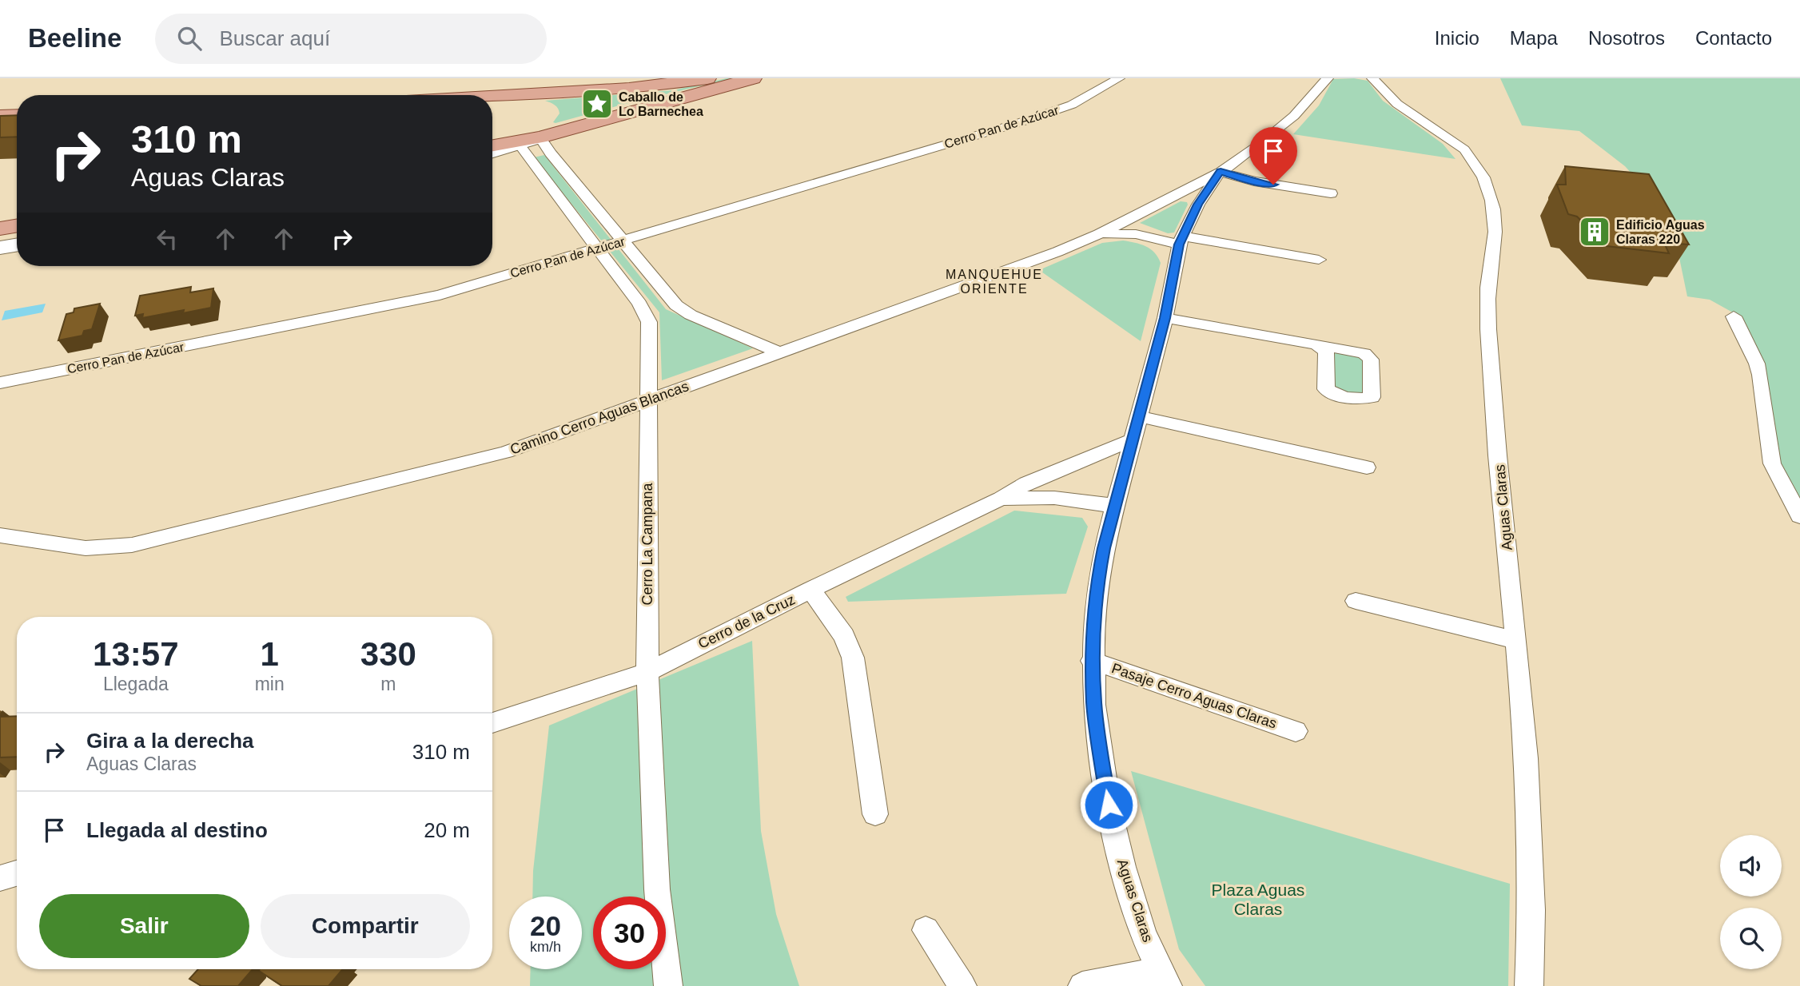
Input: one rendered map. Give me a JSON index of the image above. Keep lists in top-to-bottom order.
{
  "streets": {
    "street": [
      "Cerro Pan de Azúcar",
      "Camino Cerro Aguas Blancas",
      "Aguas Claras",
      "Cerro La Campana",
      "Cerro de la Cruz",
      "Pasaje Cerro Aguas Claras"
    ]
  },
  "crossings": [
    ["Cerro Pan de Azúcar", "Cerro La Campana"],
    ["Camino Cerro Aguas Blancas", "Aguas Claras"],
    ["Camino Cerro Aguas Blancas", "Cerro La Campana"],
    ["Aguas Claras", "Cerro de la Cruz"],
    ["Aguas Claras", "Pasaje Cerro Aguas Claras"],
    ["Cerro La Campana", "Cerro de la Cruz"]
  ],
  "districts": ["MANQUEHUE ORIENTE"],
  "parks": ["Plaza Aguas Claras"],
  "places": {
    "place": ["Caballo de Lo Barnechea"],
    "building": ["Edificio Aguas Claras 220"]
  },
  "page": {
    "header": "Beeline",
    "search": "Buscar aquí",
    "nav": [
      "Inicio",
      "Mapa",
      "Nosotros",
      "Contacto"
    ],
    "turn": ["310 m", "Aguas Claras"],
    "eta": [
      "13:57",
      "Llegada",
      "1",
      "min",
      "330",
      "m"
    ],
    "list": [
      {
        "name": "Gira a la derecha",
        "note": "Aguas Claras",
        "value": "310 m"
      },
      {
        "name": "Llegada al destino",
        "value": "20 m"
      }
    ],
    "buttons": ["Salir", "Compartir"],
    "speed": "20 km/h",
    "limit": "30"
  }
}
